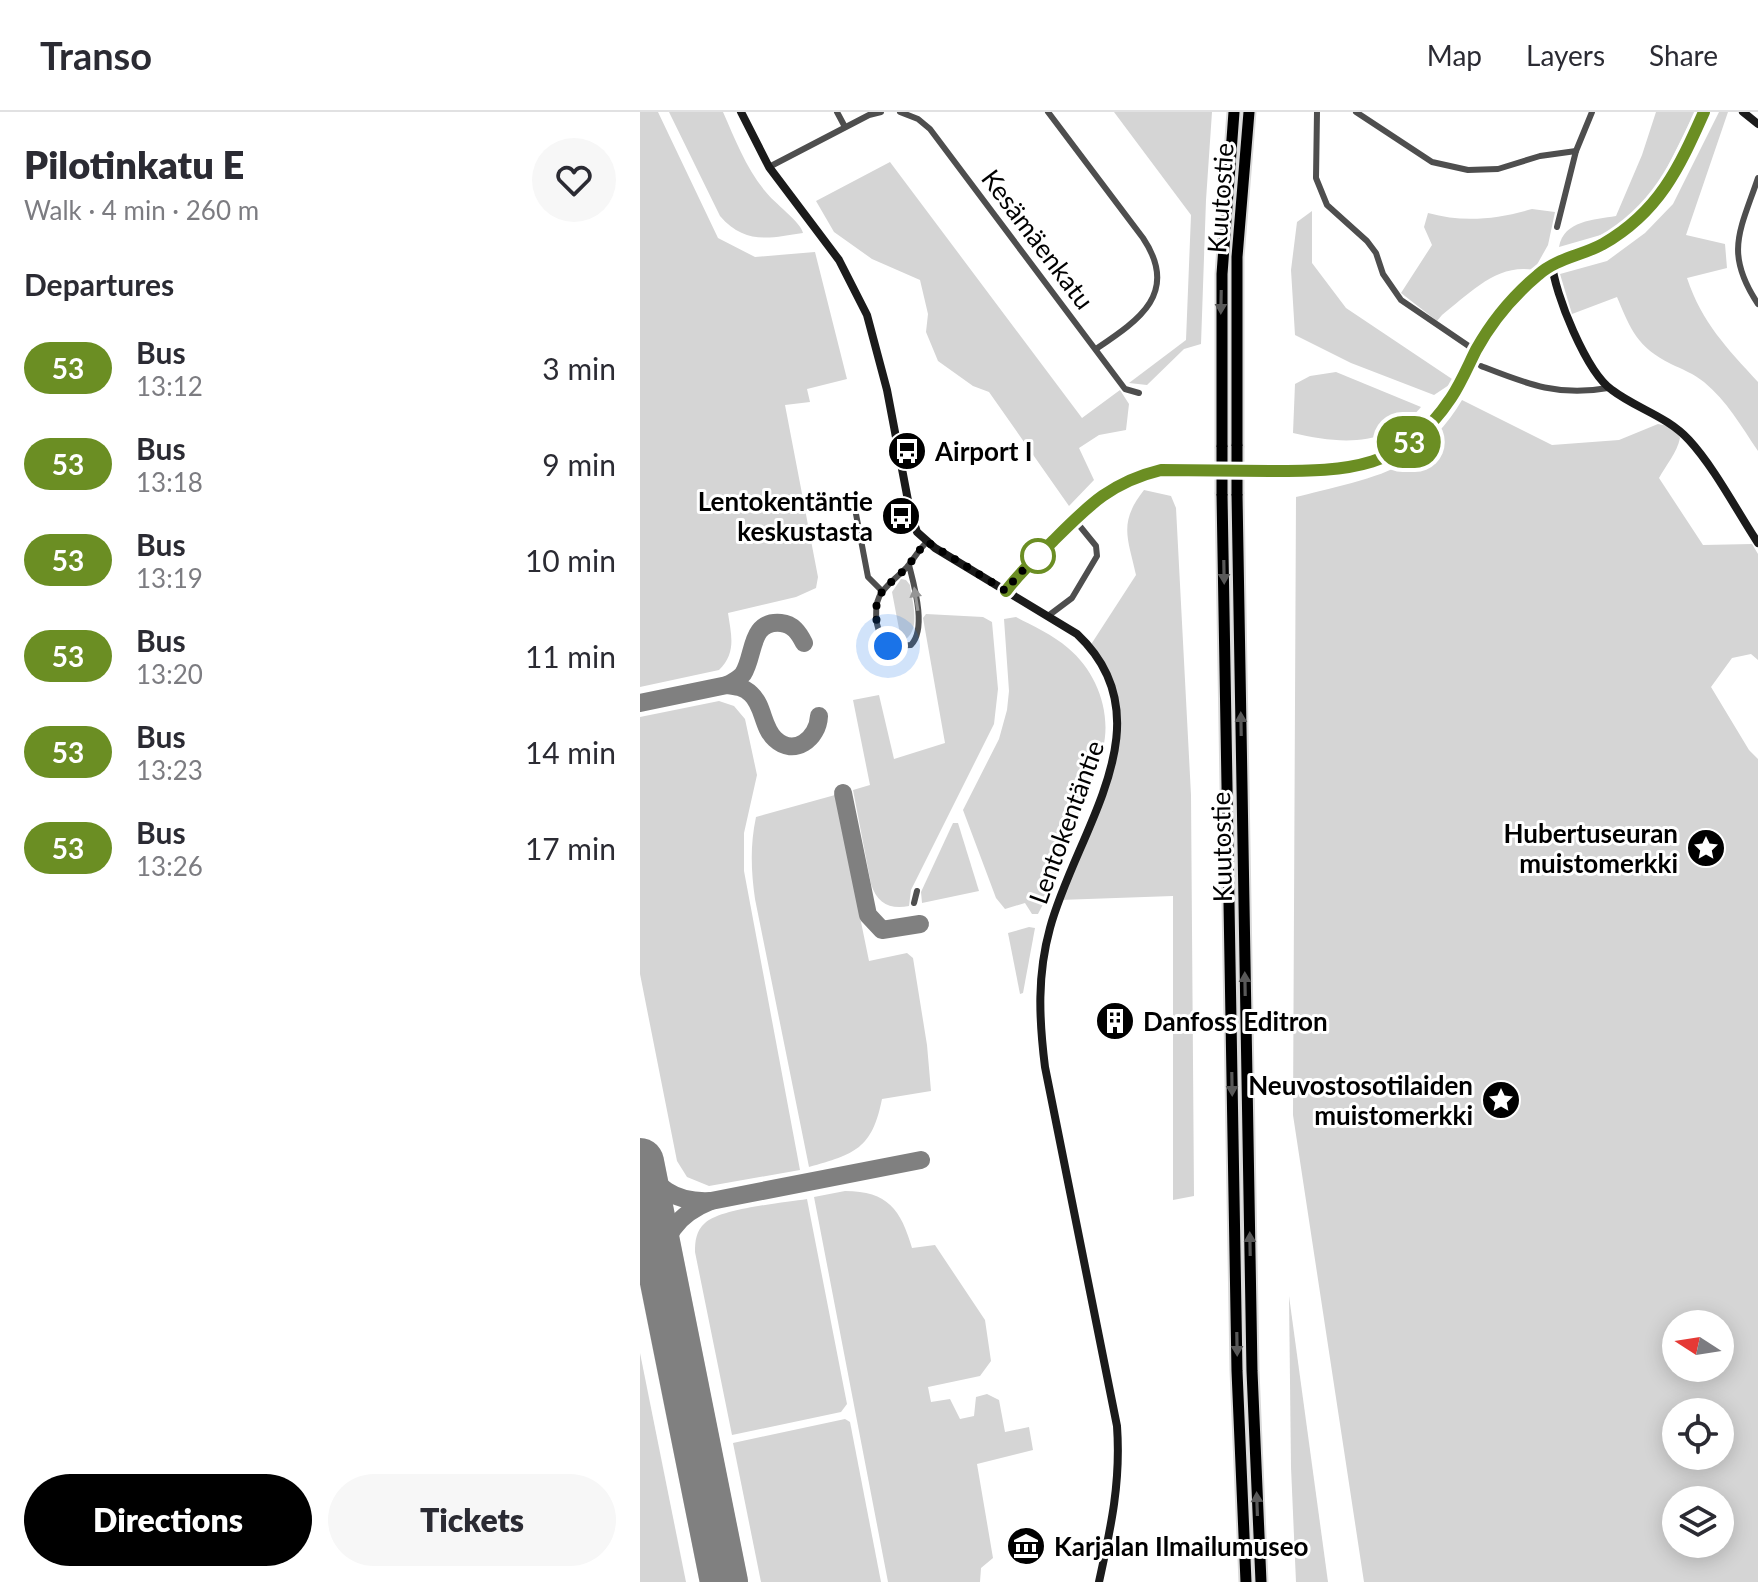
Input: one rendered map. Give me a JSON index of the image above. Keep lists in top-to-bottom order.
{
  "streets": {
    "highway": ["Kuutostie"],
    "street": ["Kesämäenkatu", "Lentokentäntie"]
  },
  "places": {
    "bus stop": ["Airport I", "Lentokentäntie keskustasta"],
    "place": ["Hubertuseuran muistomerkki", "Neuvostosotilaiden muistomerkki"],
    "building": ["Danfoss Editron"],
    "museum": ["Karjalan Ilmailumuseo"]
  },
  "lines": ["bus line 53"],
  "north": "left",
  "page": {
    "header": "Transo",
    "nav": ["Map", "Layers", "Share"],
    "heading": [
      ["Pilotinkatu E", "Walk · 4 min · 260 m"],
      "Departures"
    ],
    "on_map": "53",
    "list": [
      {
        "mark": "53",
        "name": "Bus",
        "note": "13:12",
        "value": "3 min"
      },
      {
        "mark": "53",
        "name": "Bus",
        "note": "13:18",
        "value": "9 min"
      },
      {
        "mark": "53",
        "name": "Bus",
        "note": "13:19",
        "value": "10 min"
      },
      {
        "mark": "53",
        "name": "Bus",
        "note": "13:20",
        "value": "11 min"
      },
      {
        "mark": "53",
        "name": "Bus",
        "note": "13:23",
        "value": "14 min"
      },
      {
        "mark": "53",
        "name": "Bus",
        "note": "13:26",
        "value": "17 min"
      }
    ],
    "buttons": ["Directions", "Tickets"]
  }
}
